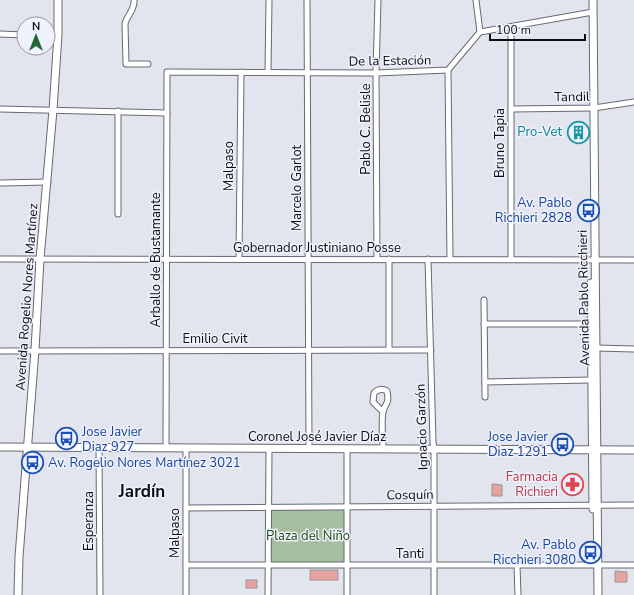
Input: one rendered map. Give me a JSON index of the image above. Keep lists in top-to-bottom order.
{
  "streets": {
    "main road": ["Avenida Rogelio Nores Martínez", "Avenida Pablo Ricchieri", "Coronel José Javier Díaz"],
    "street": [
      "De la Estación",
      "Tandil",
      "Pablo C. Belisle",
      "Bruno Tapia",
      "Malpaso",
      "Marcelo Garlot",
      "Gobernador Justiniano Posse",
      "Arballo de Bustamante",
      "Emilio Civit",
      "Ignacio Garzón",
      "Cosquín",
      "Esperanza",
      "Tanti"
    ]
  },
  "crossings": [
    ["De la Estación", "Pablo C. Belisle"],
    ["De la Estación", "Malpaso"],
    ["De la Estación", "Marcelo Garlot"],
    ["De la Estación", "Arballo de Bustamante"],
    ["Tandil", "Bruno Tapia"],
    ["Tandil", "Avenida Pablo Ricchieri"],
    ["Pablo C. Belisle", "Gobernador Justiniano Posse"],
    ["Bruno Tapia", "Gobernador Justiniano Posse"],
    ["Malpaso", "Gobernador Justiniano Posse"],
    ["Malpaso", "Coronel José Javier Díaz"],
    ["Malpaso", "Cosquín"],
    ["Malpaso", "Tanti"],
    ["Marcelo Garlot", "Gobernador Justiniano Posse"],
    ["Marcelo Garlot", "Emilio Civit"],
    ["Marcelo Garlot", "Coronel José Javier Díaz"],
    ["Gobernador Justiniano Posse", "Arballo de Bustamante"],
    ["Gobernador Justiniano Posse", "Avenida Rogelio Nores Martínez"],
    ["Gobernador Justiniano Posse", "Avenida Pablo Ricchieri"],
    ["Gobernador Justiniano Posse", "Ignacio Garzón"],
    ["Arballo de Bustamante", "Emilio Civit"],
    ["Arballo de Bustamante", "Coronel José Javier Díaz"],
    ["Avenida Rogelio Nores Martínez", "Emilio Civit"],
    ["Avenida Rogelio Nores Martínez", "Coronel José Javier Díaz"],
    ["Avenida Pablo Ricchieri", "Coronel José Javier Díaz"],
    ["Avenida Pablo Ricchieri", "Cosquín"],
    ["Avenida Pablo Ricchieri", "Tanti"],
    ["Emilio Civit", "Ignacio Garzón"],
    ["Ignacio Garzón", "Coronel José Javier Díaz"],
    ["Ignacio Garzón", "Cosquín"],
    ["Ignacio Garzón", "Tanti"],
    ["Coronel José Javier Díaz", "Esperanza"]
  ],
  "districts": ["Jardín"],
  "parks": ["Plaza del Niño"],
  "places": {
    "building": ["Pro-Vet"],
    "bus stop": [
      "Av. Pablo Richieri 2828",
      "Jose Javier Diaz 927",
      "Jose Javier Diaz 1291",
      "Av. Rogelio Nores Martínez 3021",
      "Av. Pablo Ricchieri 3080"
    ],
    "pharmacy": ["Farmacia Richieri"]
  },
  "scale_bar": "100 m",
  "north": "top"
}
